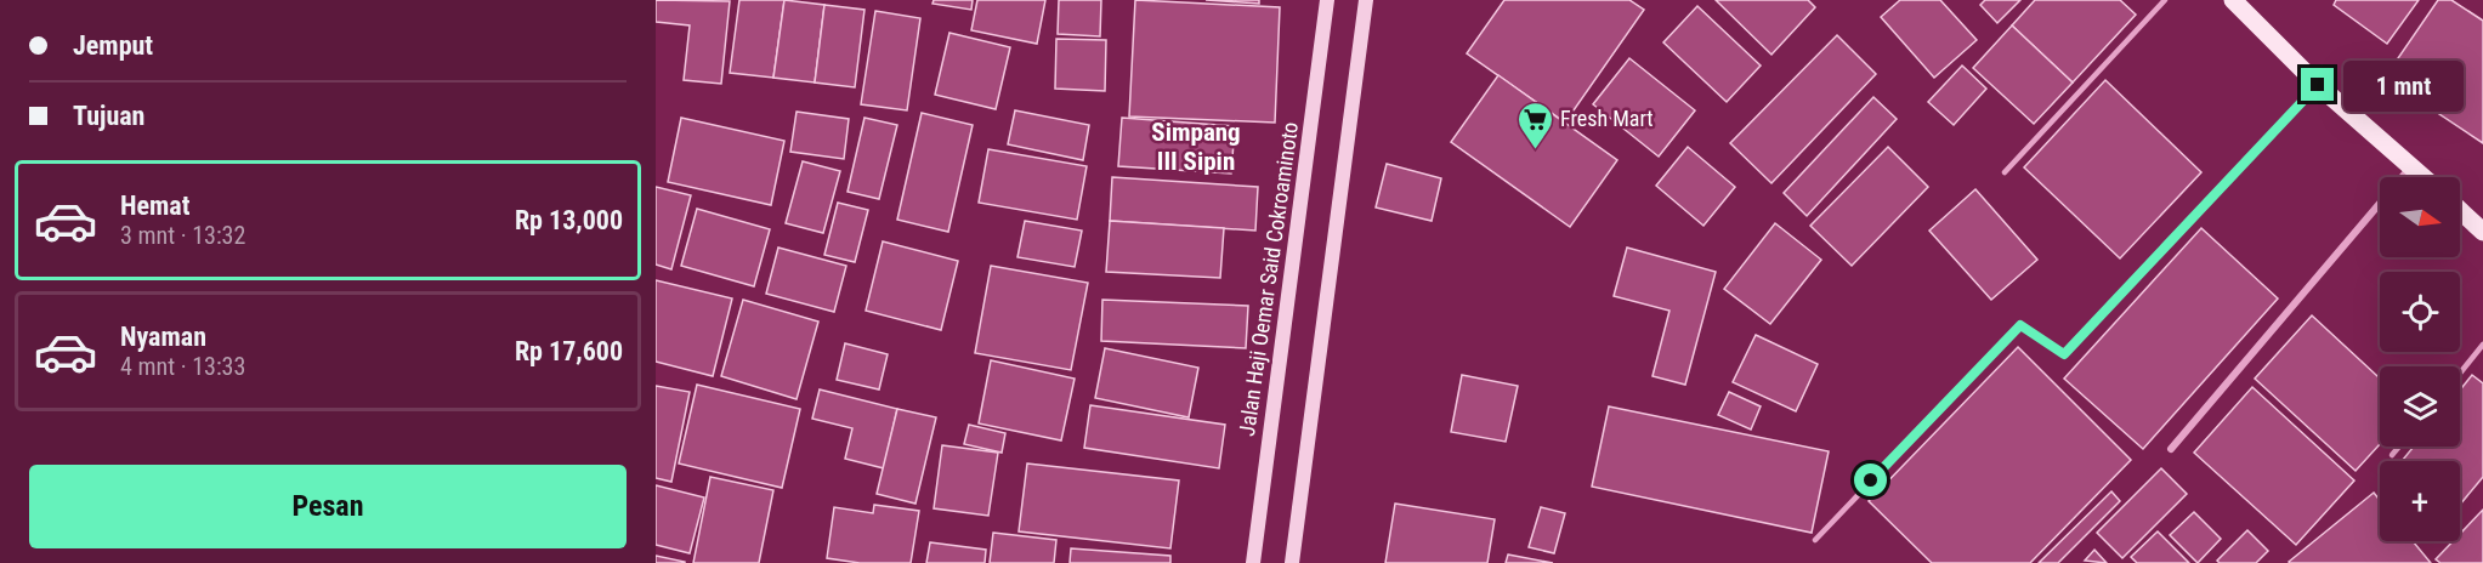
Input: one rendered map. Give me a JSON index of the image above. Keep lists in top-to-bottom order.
{
  "streets": {
    "main road": ["Jalan Haji Oemar Said Cokroaminoto"]
  },
  "districts": ["Simpang III Sipin"],
  "places": {
    "supermarket": ["Fresh Mart"]
  },
  "north": "right",
  "page": {
    "banner": ["Jemput", "Tujuan"],
    "bubble": "1 mnt",
    "list": [
      {
        "name": "Hemat",
        "note": "3 mnt · 13:32",
        "value": "Rp 13,000"
      },
      {
        "name": "Nyaman",
        "note": "4 mnt · 13:33",
        "value": "Rp 17,600"
      }
    ],
    "map_buttons": "+",
    "buttons": "Pesan"
  }
}
